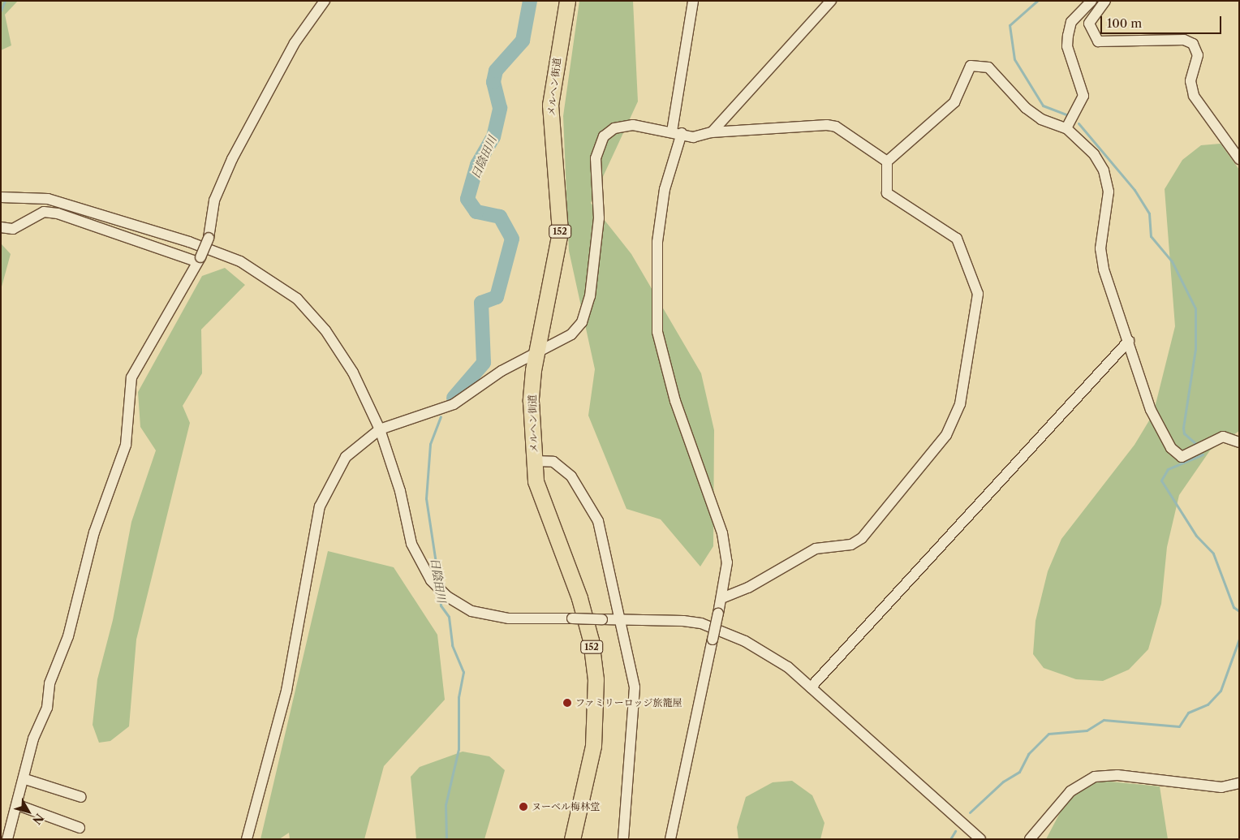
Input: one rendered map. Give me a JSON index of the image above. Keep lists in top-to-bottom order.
{
  "streets": {
    "highway": ["メルヘン街道", "152"]
  },
  "water": ["日陰田川"],
  "places": ["ファミリーロッジ旅籠屋", "ヌーベル梅林堂"],
  "scale_bar": "100 m",
  "north": "bottom right"
}
